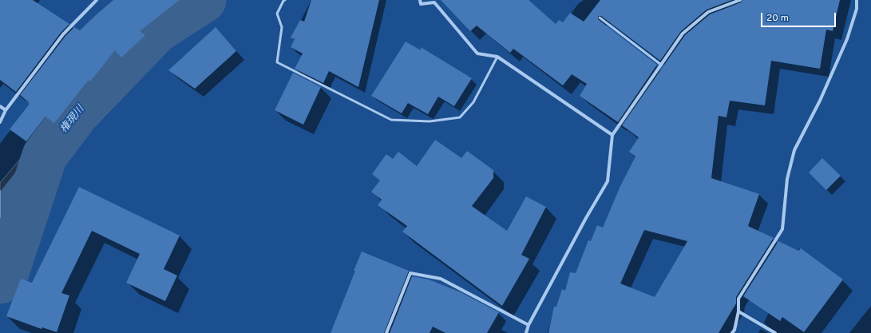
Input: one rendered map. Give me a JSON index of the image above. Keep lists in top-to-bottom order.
{
  "water": ["権現川"],
  "scale_bar": "20 m"
}
